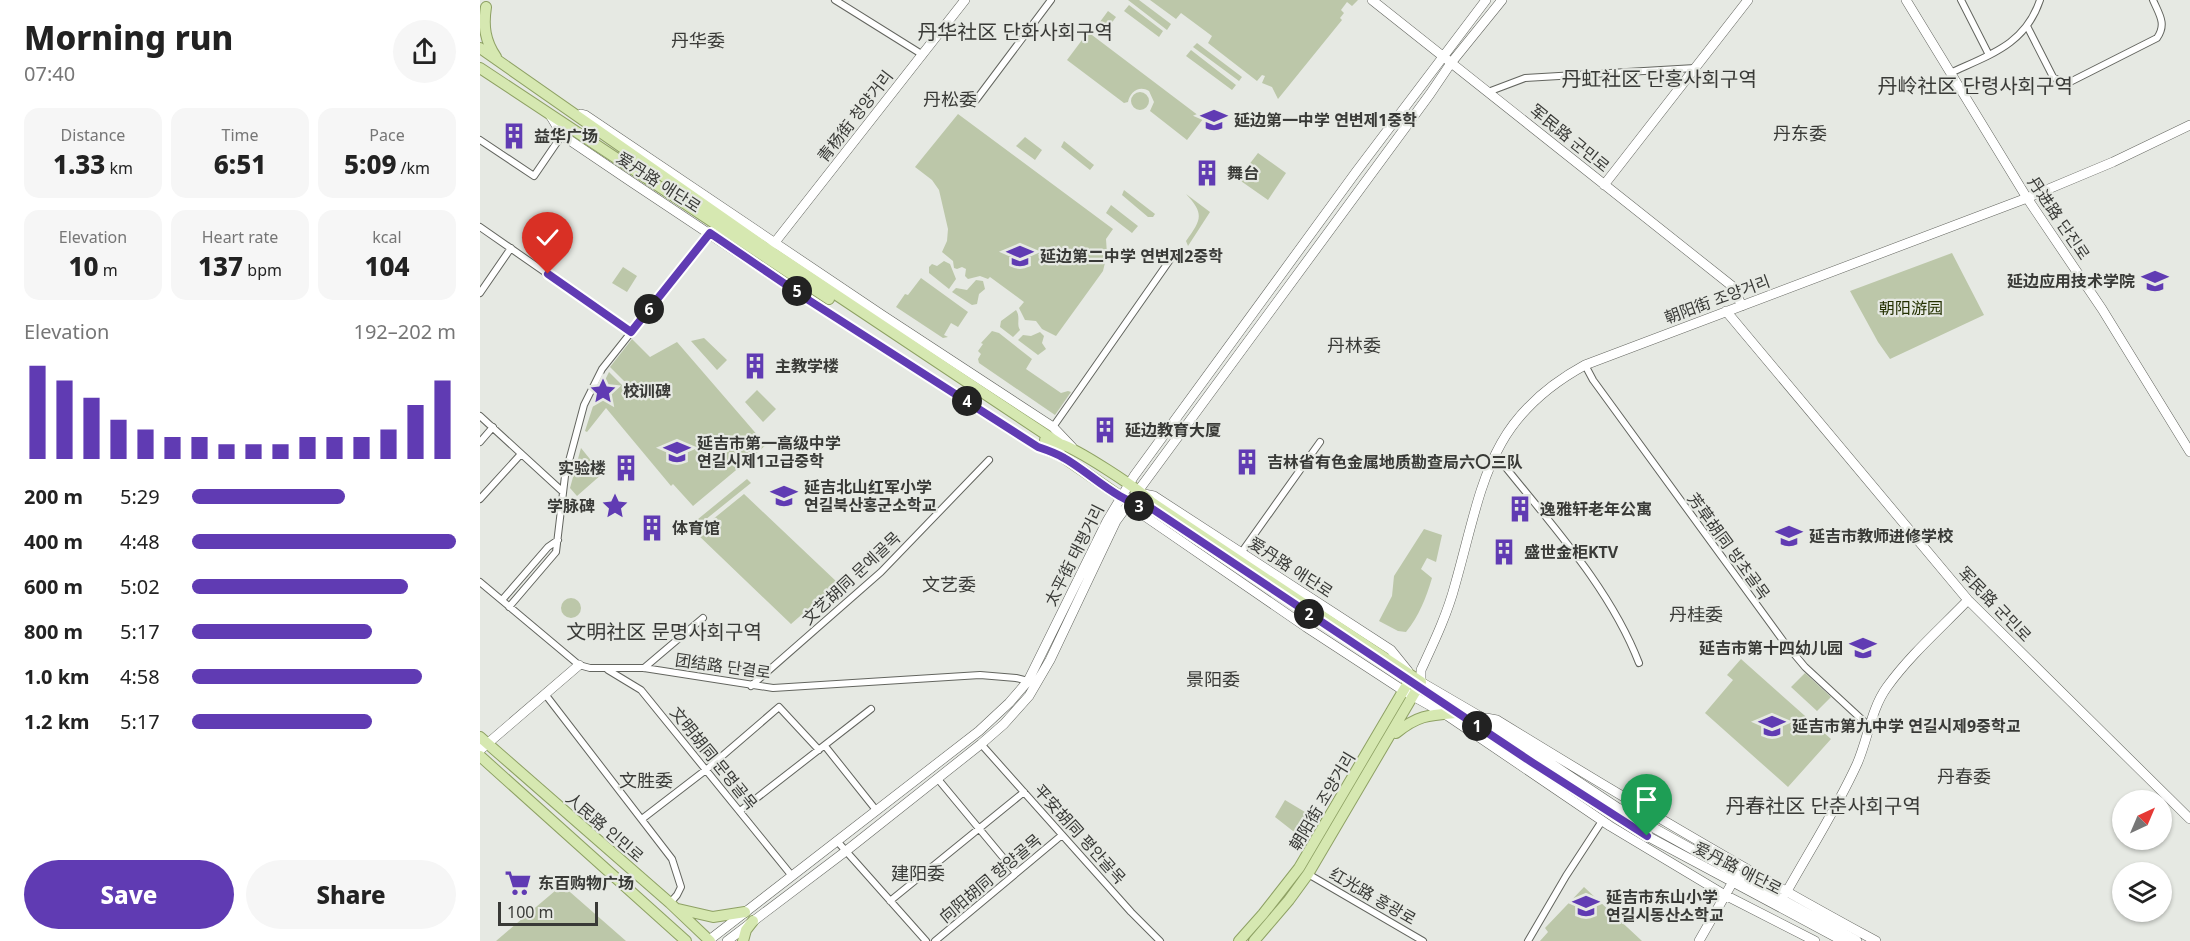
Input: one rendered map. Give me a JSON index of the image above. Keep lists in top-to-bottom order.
{
  "streets": {
    "main road": ["爱丹路 애단로", "朝阳街 조양거리", "人民路 인민로"],
    "street": [
      "青杨街 청양거리",
      "军民路 군민로",
      "丹进路 단진로",
      "芳草胡同 방초골목",
      "太平街 태평거리",
      "文艺胡同 문예골목",
      "团结路 단결로",
      "文明胡同 문명골목",
      "平安胡同 평안골목",
      "向阳胡同 향양골목",
      "红光路 홍광로"
    ]
  },
  "crossings": [
    ["青杨街 청양거리", "爱丹路 애단로"],
    ["军民路 군민로", "朝阳街 조양거리"],
    ["军民路 군민로", "太平街 태평거리"],
    ["爱丹路 애단로", "朝阳街 조양거리"],
    ["爱丹路 애단로", "太平街 태평거리"],
    ["丹进路 단진로", "朝阳街 조양거리"],
    ["朝阳街 조양거리", "芳草胡同 방초골목"],
    ["朝阳街 조양거리", "红光路 홍광로"],
    ["太平街 태평거리", "团结路 단결로"],
    ["太平街 태평거리", "文明胡同 문명골목"],
    ["太平街 태평거리", "人民路 인민로"],
    ["太平街 태평거리", "平安胡同 평안골목"],
    ["文艺胡同 문예골목", "团结路 단결로"],
    ["团结路 단결로", "文明胡同 문명골목"],
    ["平安胡同 평안골목", "向阳胡同 향양골목"]
  ],
  "districts": [
    "丹华社区 단화사회구역",
    "丹华委",
    "丹虹社区 단홍사회구역",
    "丹岭社区 단령사회구역",
    "丹松委",
    "丹东委",
    "丹林委",
    "文艺委",
    "丹桂委",
    "文明社区 문명사회구역",
    "景阳委",
    "丹春委",
    "文胜委",
    "丹春社区 단춘사회구역",
    "建阳委"
  ],
  "parks": ["朝阳游园"],
  "places": {
    "school or university": [
      "延边第一中学 연변제1중학",
      "延边第二中学 연변제2중학",
      "延边应用技术学院",
      "延吉市第一高级中学 연길시제1고급중학",
      "延吉北山红军小学 연길북산홍군소학교",
      "延吉市教师进修学校",
      "延吉市第十四幼儿园",
      "延吉市第九中学 연길시제9중학교",
      "延吉市东山小学 연길시동산소학교"
    ],
    "building": [
      "益华广场",
      "舞台",
      "主教学楼",
      "延边教育大厦",
      "吉林省有色金属地质勘查局六〇三队",
      "实验楼",
      "逸雅轩老年公寓",
      "体育馆",
      "盛世金柜KTV"
    ],
    "place": ["校训碑", "学脉碑"],
    "supermarket": ["东百购物广场"]
  },
  "scale_bar": "100 m",
  "north": "top right",
  "page": {
    "heading": ["Morning run", "07:40"],
    "stats": [
      ["Distance", "1.33 km"],
      ["Time", "6:51"],
      ["Pace", "5:09 /km"],
      ["Elevation", "10 m"],
      ["Heart rate", "137 bpm"],
      ["kcal", "104"]
    ],
    "pins": [
      "5",
      "6",
      "4",
      "3",
      "2",
      "1"
    ],
    "chart": ["Elevation", "192–202 m"],
    "list": [
      {
        "name": "200 m",
        "note": "5:29"
      },
      {
        "name": "400 m",
        "note": "4:48"
      },
      {
        "name": "600 m",
        "note": "5:02"
      },
      {
        "name": "800 m",
        "note": "5:17"
      },
      {
        "name": "1.0 km",
        "note": "4:58"
      },
      {
        "name": "1.2 km",
        "note": "5:17"
      }
    ],
    "buttons": ["Save", "Share"],
    "scale": "100 m"
  }
}
